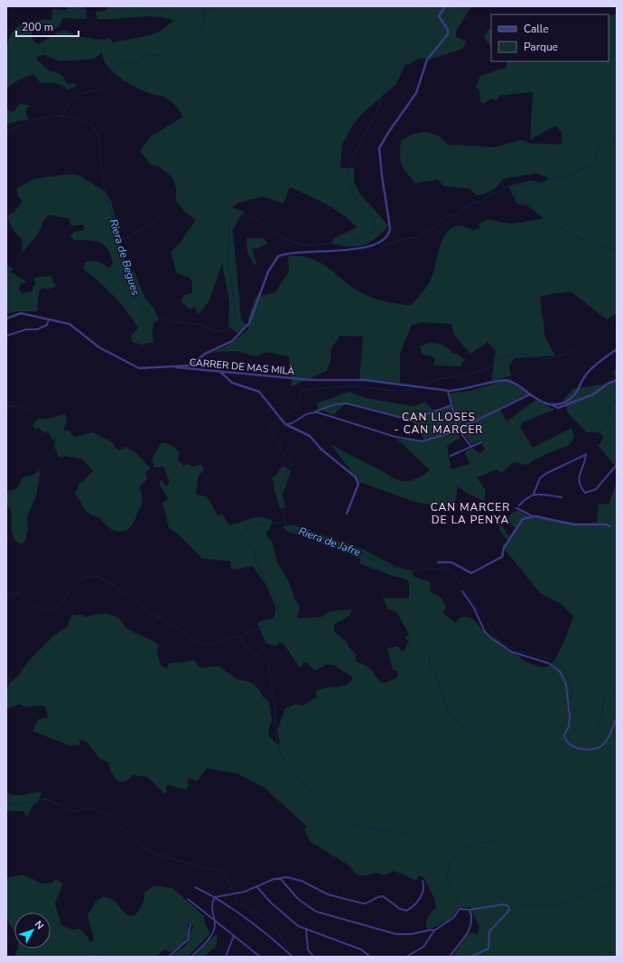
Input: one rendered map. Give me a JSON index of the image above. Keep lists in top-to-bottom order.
{
  "streets": {
    "street": ["CARRER DE MAS MILÀ"]
  },
  "districts": ["CAN LLOSES - CAN MARCER", "CAN MARCER DE LA PENYA"],
  "water": ["Riera de Begues", "Riera de Jafre"],
  "legend": ["Calle", "Parque"],
  "scale_bar": "200 m",
  "north": "top right"
}
